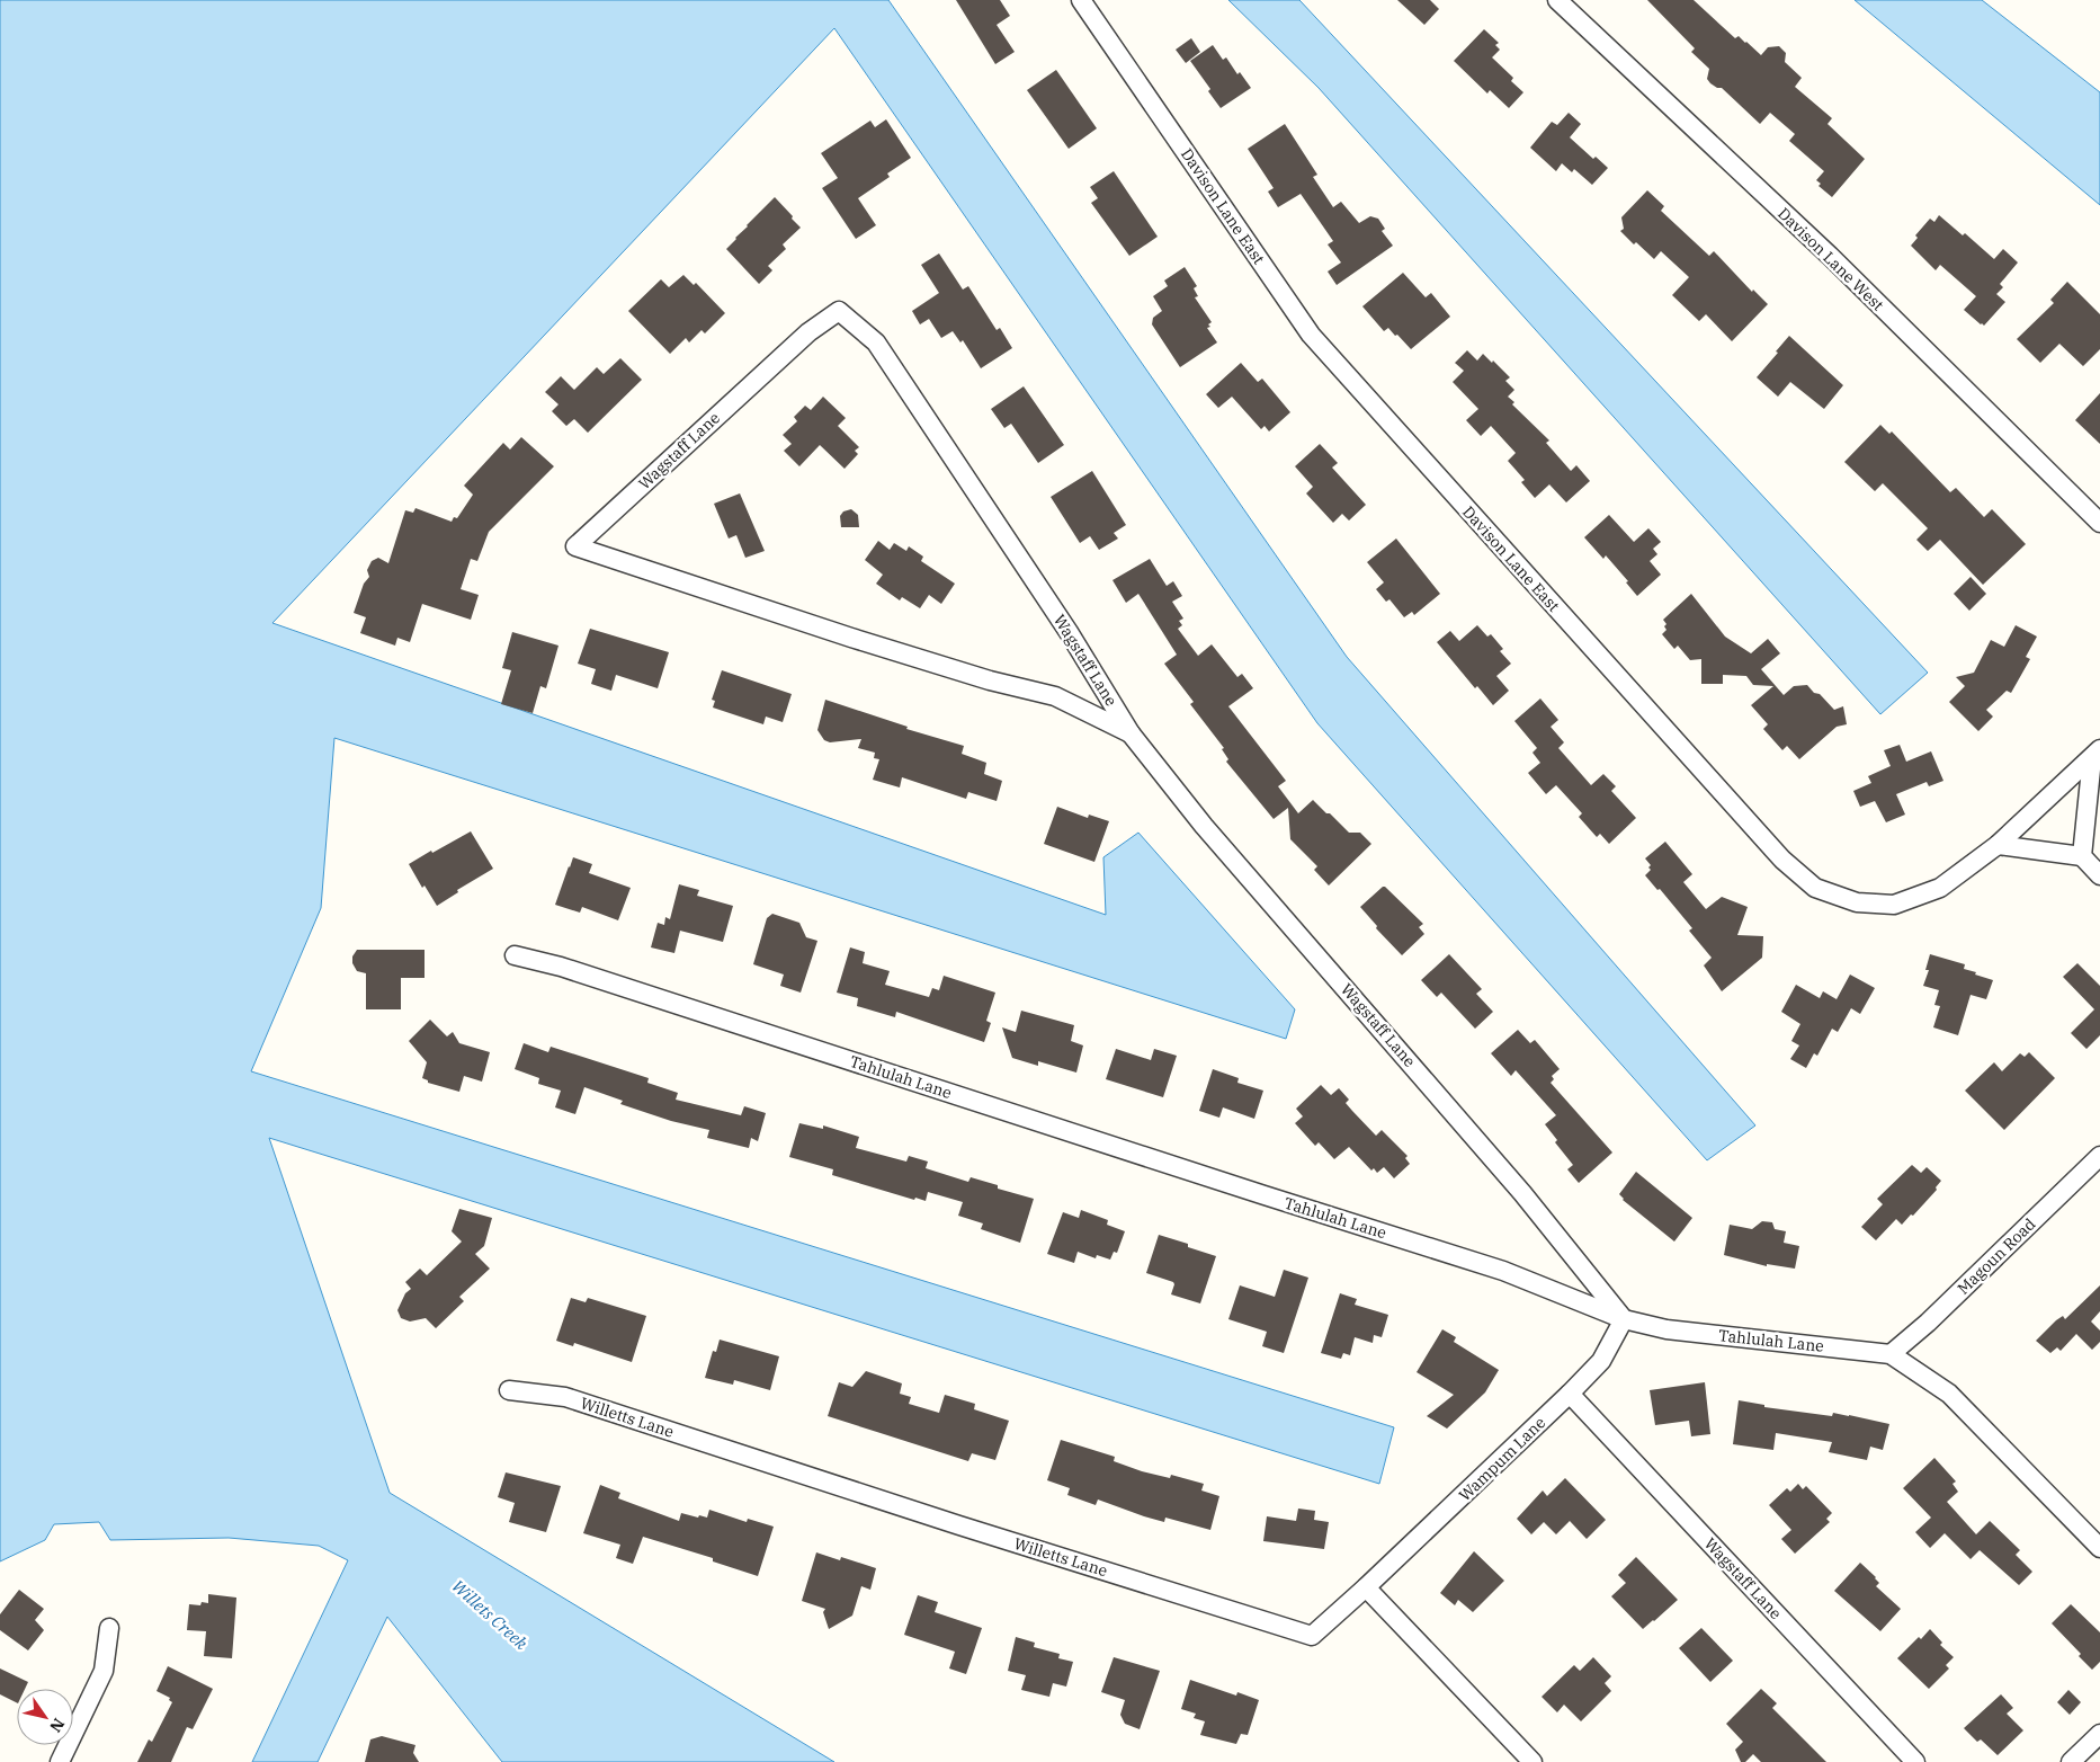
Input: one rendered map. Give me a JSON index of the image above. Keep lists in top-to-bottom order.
{
  "streets": {
    "street": [
      "Davison Lane East",
      "Davison Lane West",
      "Wagstaff Lane",
      "Tahlulah Lane",
      "Magoun Road",
      "Willetts Lane",
      "Wampum Lane"
    ]
  },
  "crossings": [
    ["Wagstaff Lane", "Tahlulah Lane"],
    ["Wagstaff Lane", "Wampum Lane"],
    ["Tahlulah Lane", "Magoun Road"],
    ["Tahlulah Lane", "Wampum Lane"],
    ["Willetts Lane", "Wampum Lane"]
  ],
  "water": ["Willets Creek"],
  "north": "bottom right"
}
